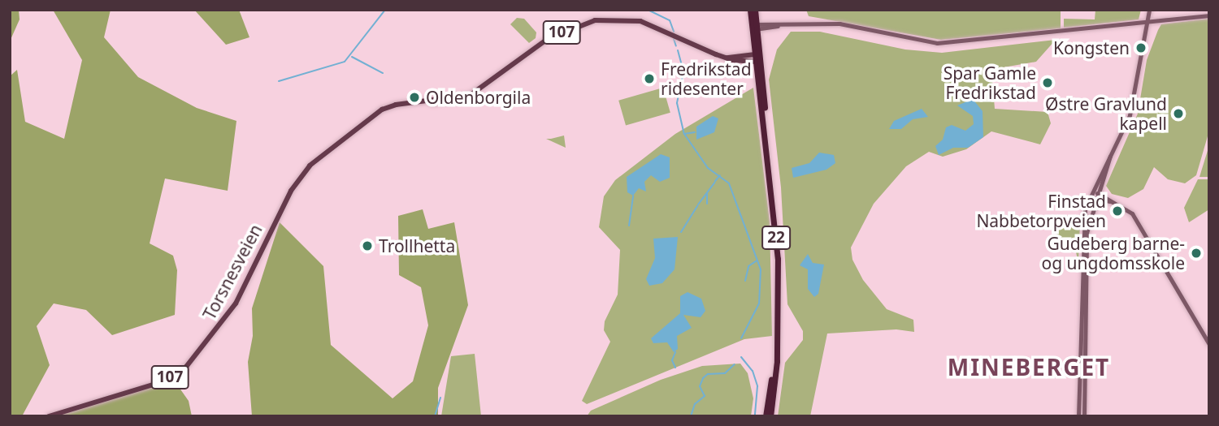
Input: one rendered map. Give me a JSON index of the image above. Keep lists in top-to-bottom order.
{
  "streets": {
    "highway": ["22"],
    "main road": ["107", "Torsnesveien"]
  },
  "crossings": [
    ["22", "Torsnesveien"]
  ],
  "districts": ["MINEBERGET"],
  "places": [
    "Kongsten",
    "Fredrikstad ridesenter",
    "Spar Gamle Fredrikstad",
    "Oldenborgila",
    "Østre Gravlund kapell",
    "Finstad Nabbetorpveien",
    "Trollhetta",
    "Gudeberg barne- og ungdomsskole"
  ]
}
